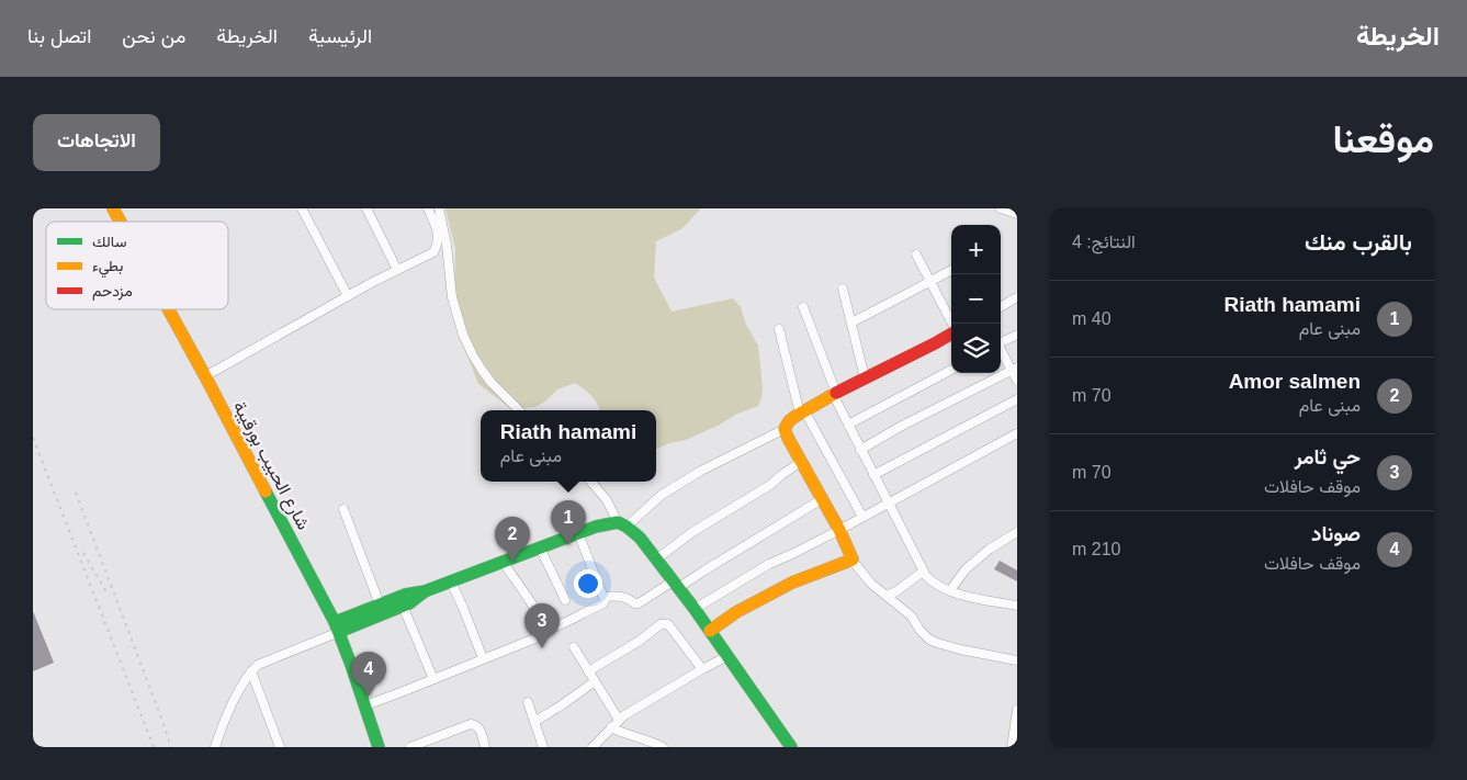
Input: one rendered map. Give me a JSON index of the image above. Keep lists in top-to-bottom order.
{
  "streets": {
    "main road": ["شارع الحبيب بورقيبة"]
  },
  "legend": ["سالك", "بطيء", "مزدحم"],
  "page": {
    "header": "الخريطة",
    "nav": [
      "الرئيسية",
      "الخريطة",
      "من نحن",
      "اتصل بنا"
    ],
    "title": "موقعنا",
    "buttons": "الاتجاهات",
    "heading": ["بالقرب منك", "النتائج: 4"],
    "map_buttons": ["+", "−"],
    "list": [
      {
        "mark": "1",
        "name": "Riath hamami",
        "note": "مبنى عام",
        "value": "40 m"
      },
      {
        "mark": "2",
        "name": "Amor salmen",
        "note": "مبنى عام",
        "value": "70 m"
      },
      {
        "mark": "3",
        "name": "حي ثامر",
        "note": "موقف حافلات",
        "value": "70 m"
      },
      {
        "mark": "4",
        "name": "صوناد",
        "note": "موقف حافلات",
        "value": "210 m"
      }
    ],
    "popup": ["Riath hamami", "مبنى عام"],
    "pins": [
      "1",
      "2",
      "3",
      "4"
    ]
  }
}
